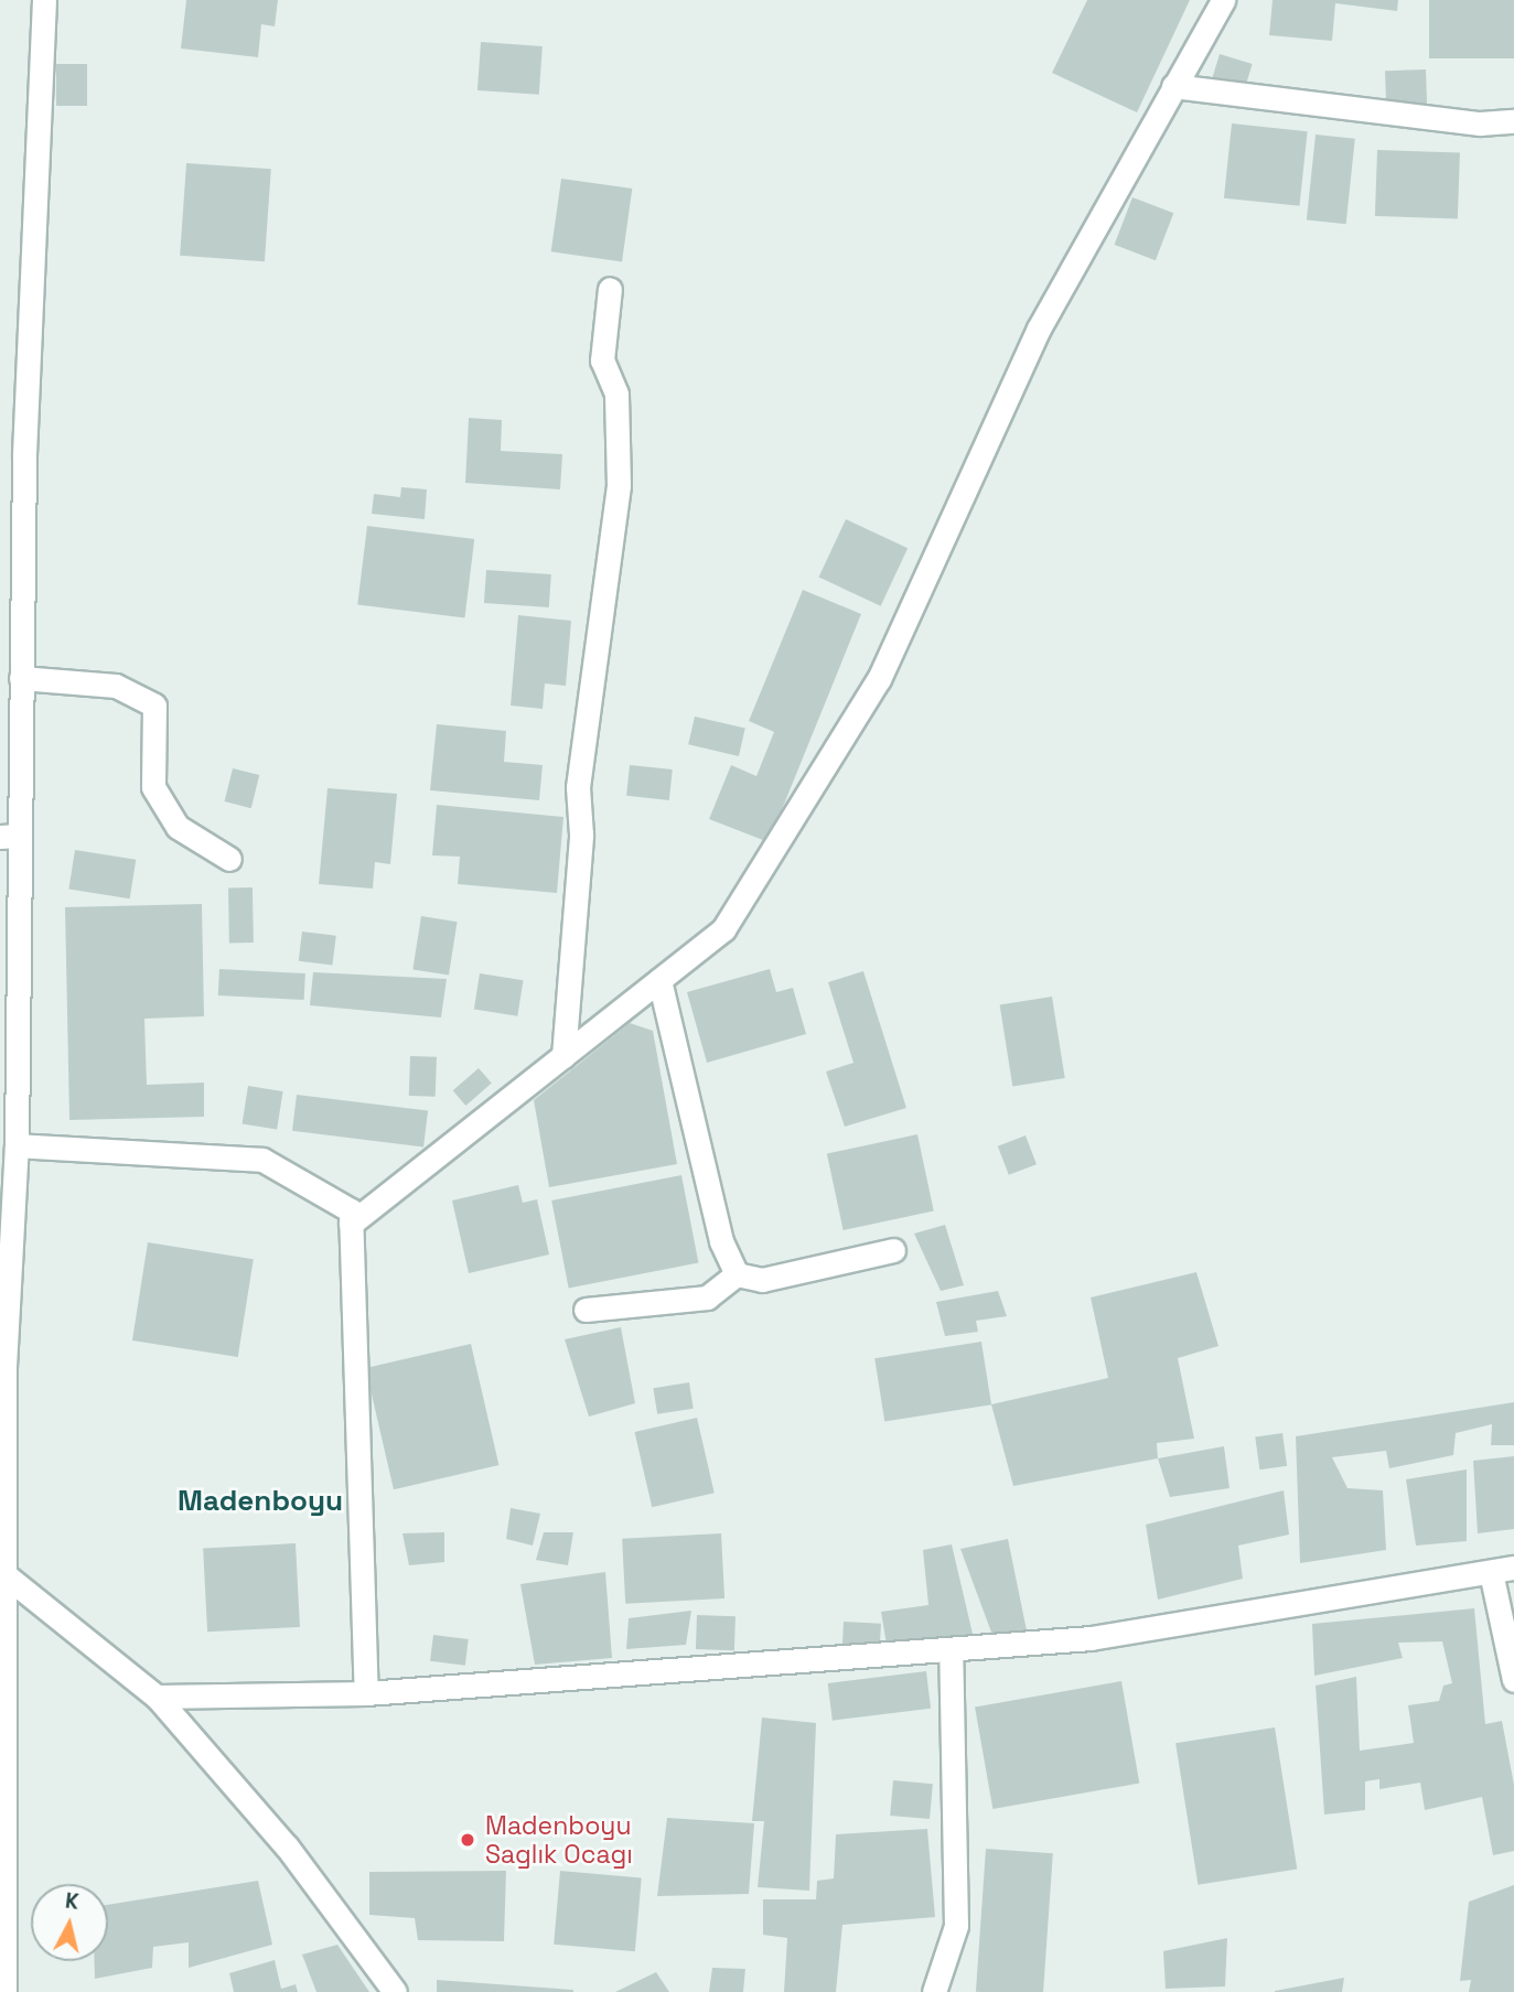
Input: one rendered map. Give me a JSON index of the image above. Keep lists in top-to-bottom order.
{
  "districts": ["Madenboyu"],
  "places": ["Madenboyu Saglık Ocagı"],
  "north": "top"
}
